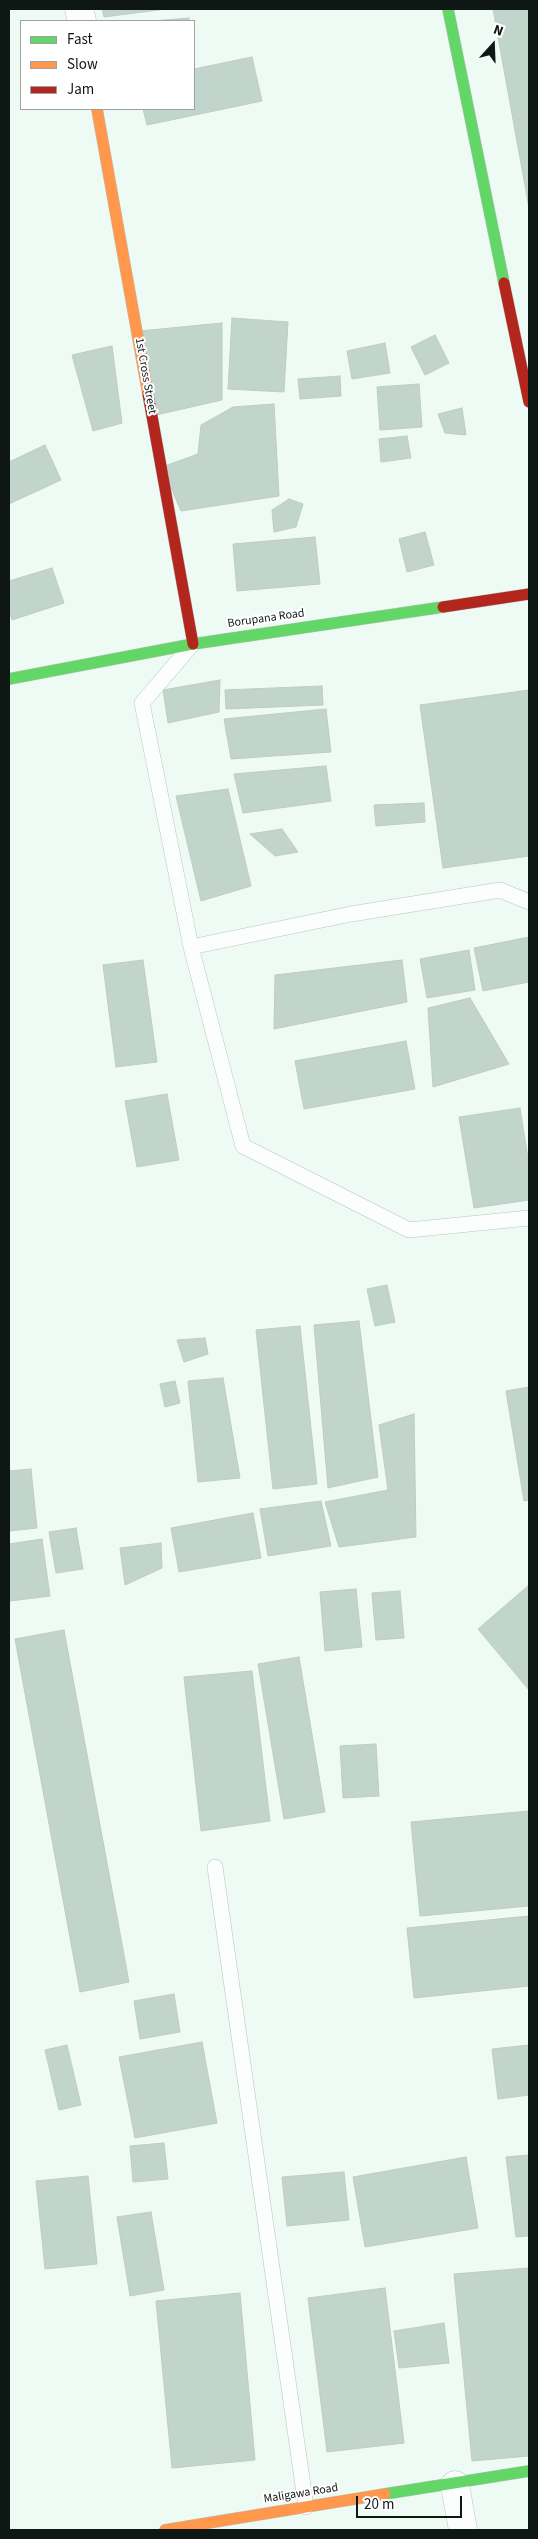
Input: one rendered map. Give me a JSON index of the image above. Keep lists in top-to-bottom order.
{
  "streets": {
    "street": ["1st Cross Street", "Borupana Road", "Maligawa Road"]
  },
  "crossings": [
    ["1st Cross Street", "Borupana Road"]
  ],
  "legend": ["Fast", "Slow", "Jam"],
  "scale_bar": "20 m",
  "north": "top"
}
